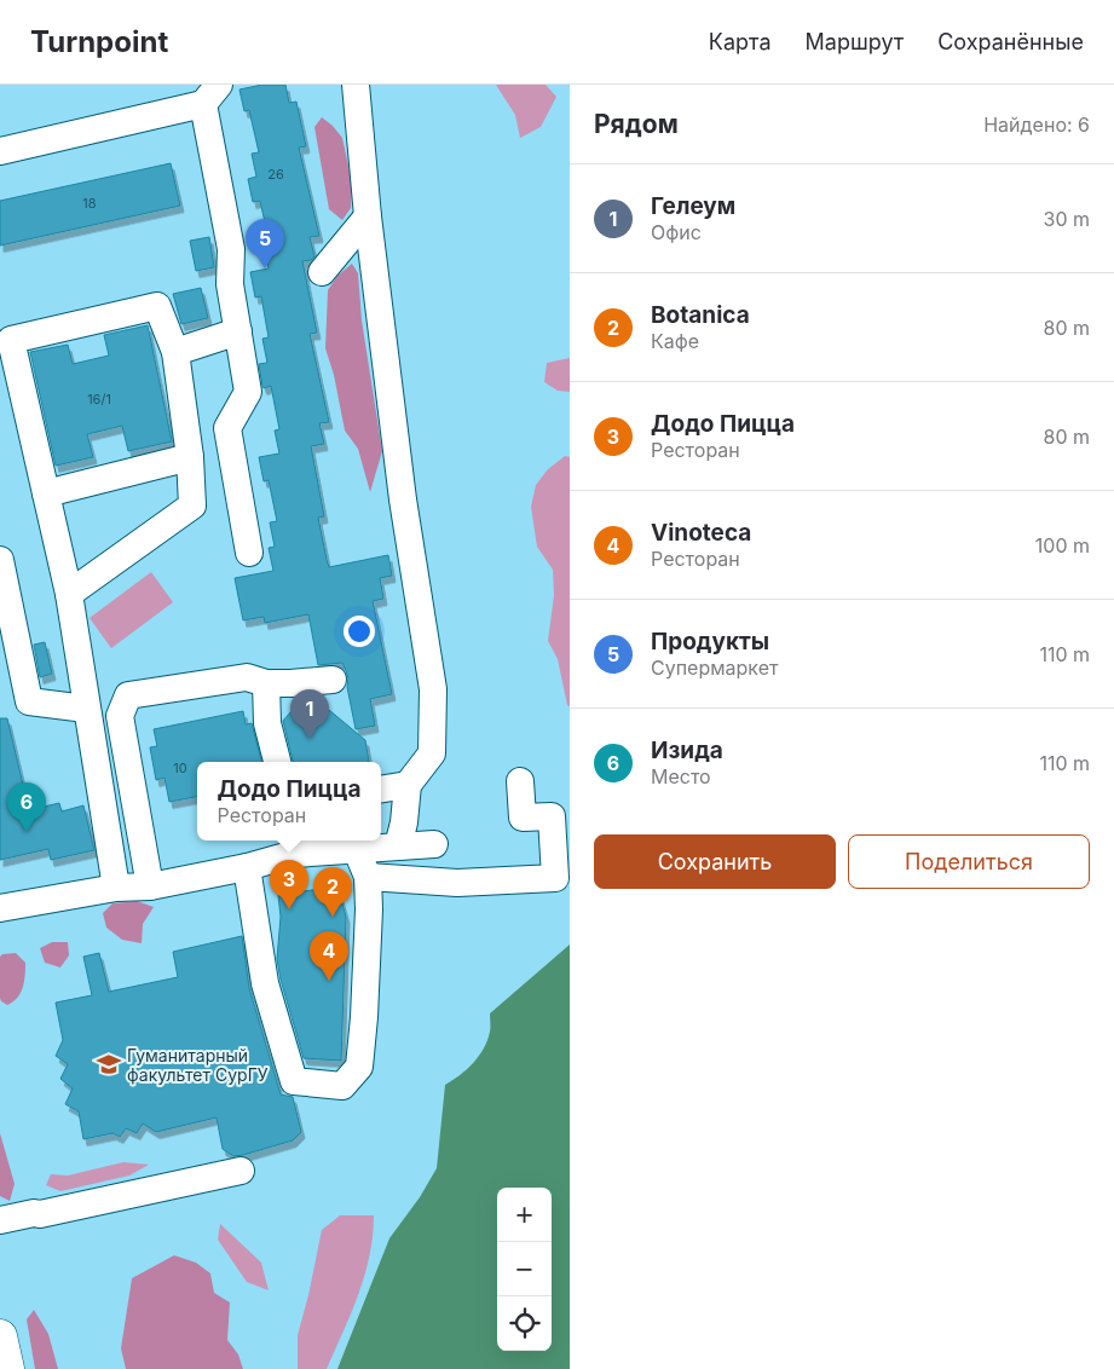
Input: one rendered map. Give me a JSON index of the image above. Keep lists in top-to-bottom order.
{
  "places": {
    "school or university": ["Гуманитарный факультет СурГУ"]
  },
  "house_numbers": [
    "26",
    "18",
    "16/1",
    "10"
  ],
  "page": {
    "header": "Turnpoint",
    "nav": ["Карта", "Маршрут", "Сохранённые"],
    "heading": ["Рядом", "Найдено: 6"],
    "list": [
      {
        "mark": "1",
        "name": "Гелеум",
        "note": "Офис",
        "value": "30 m"
      },
      {
        "mark": "2",
        "name": "Botanica",
        "note": "Кафе",
        "value": "80 m"
      },
      {
        "mark": "3",
        "name": "Додо Пицца",
        "note": "Ресторан",
        "value": "80 m"
      },
      {
        "mark": "4",
        "name": "Vinoteca",
        "note": "Ресторан",
        "value": "100 m"
      },
      {
        "mark": "5",
        "name": "Продукты",
        "note": "Супермаркет",
        "value": "110 m"
      },
      {
        "mark": "6",
        "name": "Изида",
        "note": "Место",
        "value": "110 m"
      }
    ],
    "pins": [
      "5",
      "1",
      "6",
      "3",
      "2",
      "4"
    ],
    "popup": ["Додо Пицца", "Ресторан"],
    "buttons": ["Сохранить", "Поделиться"],
    "map_buttons": ["+", "−"]
  }
}
